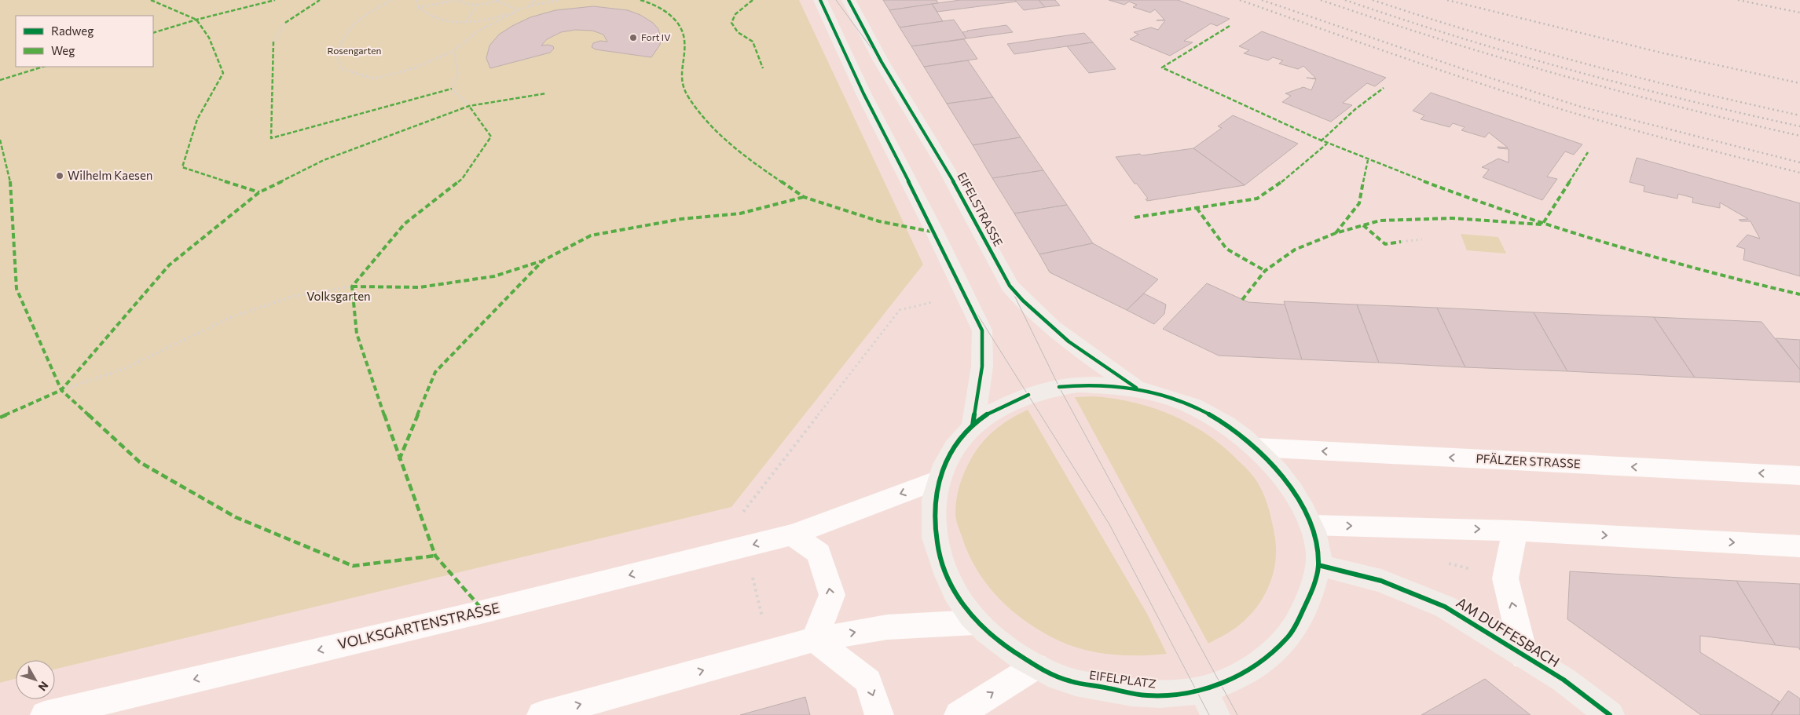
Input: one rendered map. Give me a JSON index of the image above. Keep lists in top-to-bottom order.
{
  "streets": {
    "street": [
      "EIFELSTRASSE",
      "PFÄLZER STRASSE",
      "VOLKSGARTENSTRASSE",
      "AM DUFFESBACH",
      "EIFELPLATZ"
    ]
  },
  "crossings": [
    ["EIFELSTRASSE", "EIFELPLATZ"],
    ["PFÄLZER STRASSE", "EIFELPLATZ"],
    ["VOLKSGARTENSTRASSE", "EIFELPLATZ"],
    ["AM DUFFESBACH", "EIFELPLATZ"]
  ],
  "parks": ["Rosengarten", "Volksgarten"],
  "places": ["Fort IV", "Wilhelm Kaesen"],
  "legend": ["Radweg", "Weg"],
  "north": "bottom right"
}
